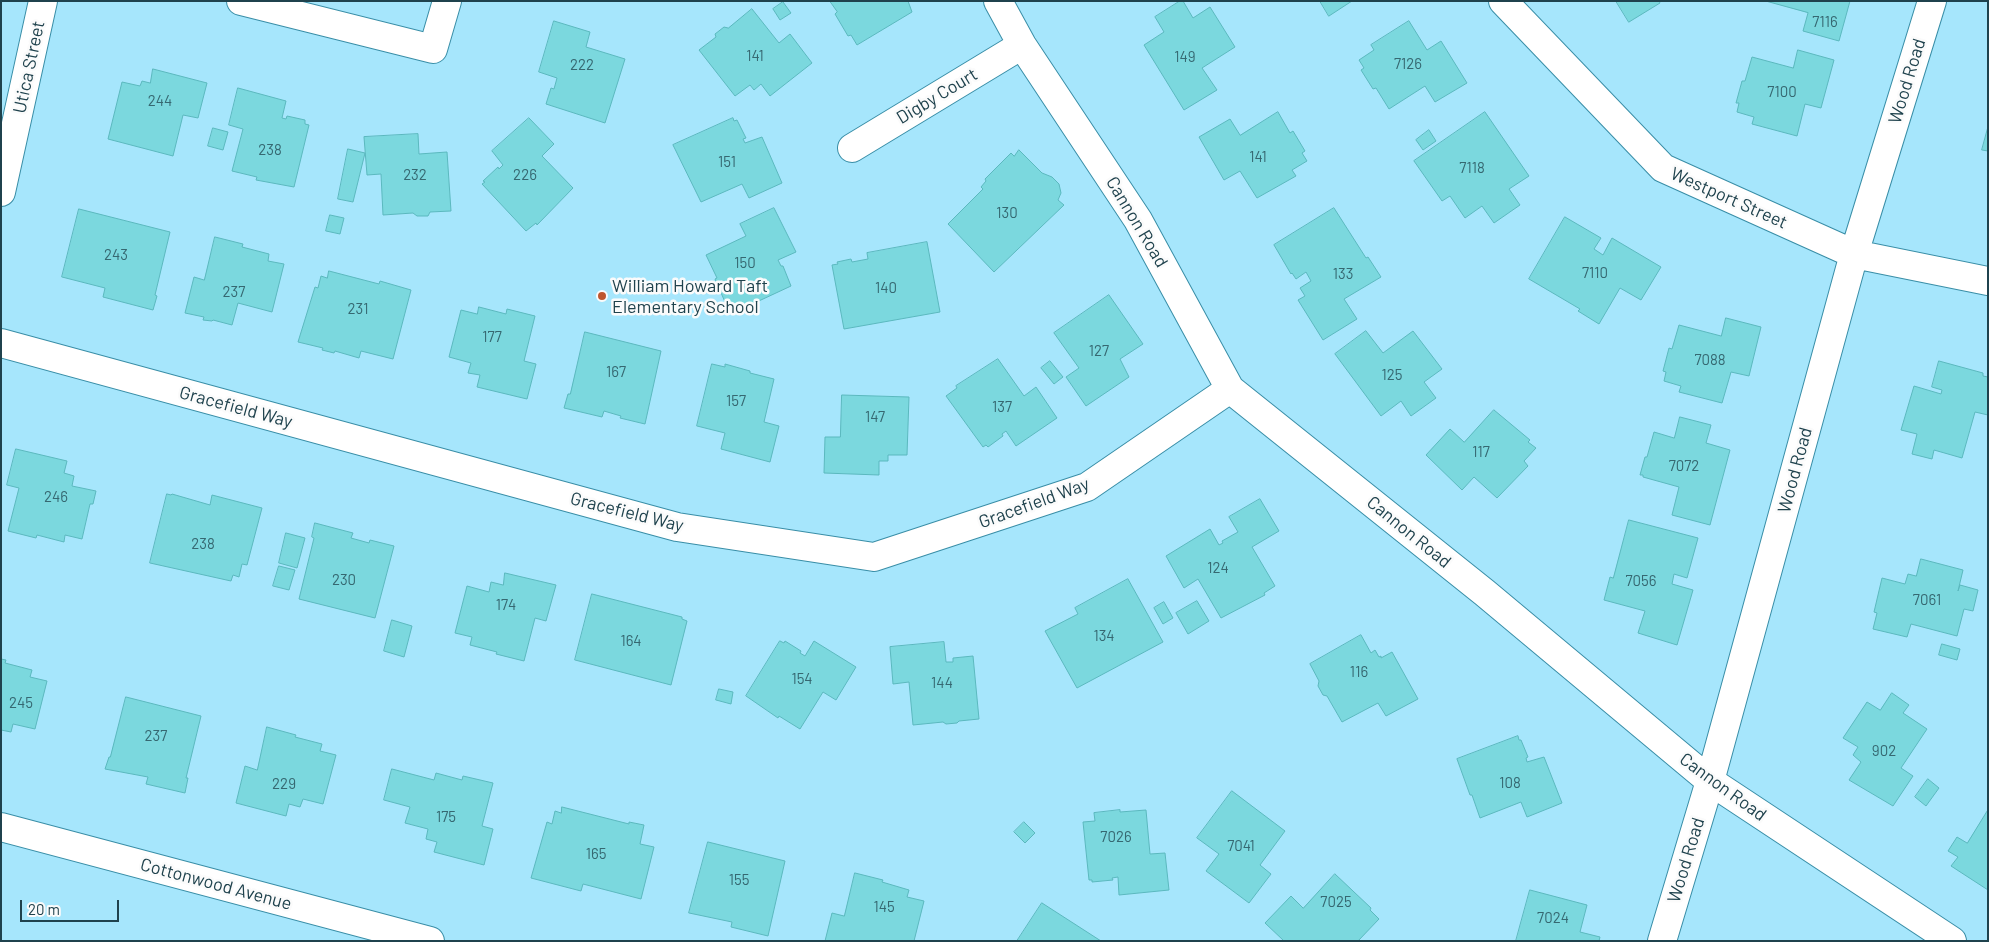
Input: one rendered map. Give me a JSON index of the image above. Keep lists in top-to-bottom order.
{
  "streets": {
    "street": [
      "Utica Street",
      "Wood Road",
      "Digby Court",
      "Westport Street",
      "Cannon Road",
      "Gracefield Way",
      "Cottonwood Avenue"
    ]
  },
  "crossings": [
    ["Wood Road", "Westport Street"],
    ["Wood Road", "Cannon Road"],
    ["Digby Court", "Cannon Road"],
    ["Cannon Road", "Gracefield Way"]
  ],
  "places": ["William Howard Taft Elementary School"],
  "house_numbers": [
    "7116",
    "141",
    "149",
    "7126",
    "222",
    "7100",
    "244",
    "238",
    "141",
    "151",
    "7118",
    "232",
    "226",
    "130",
    "243",
    "150",
    "7110",
    "133",
    "140",
    "237",
    "231",
    "177",
    "127",
    "7088",
    "167",
    "125",
    "157",
    "137",
    "147",
    "117",
    "7072",
    "246",
    "238",
    "124",
    "230",
    "7056",
    "7061",
    "174",
    "134",
    "164",
    "116",
    "154",
    "144",
    "245",
    "237",
    "902",
    "108",
    "229",
    "175",
    "7026",
    "7041",
    "165",
    "155",
    "7025",
    "145",
    "7024"
  ],
  "scale_bar": "20 m"
}
